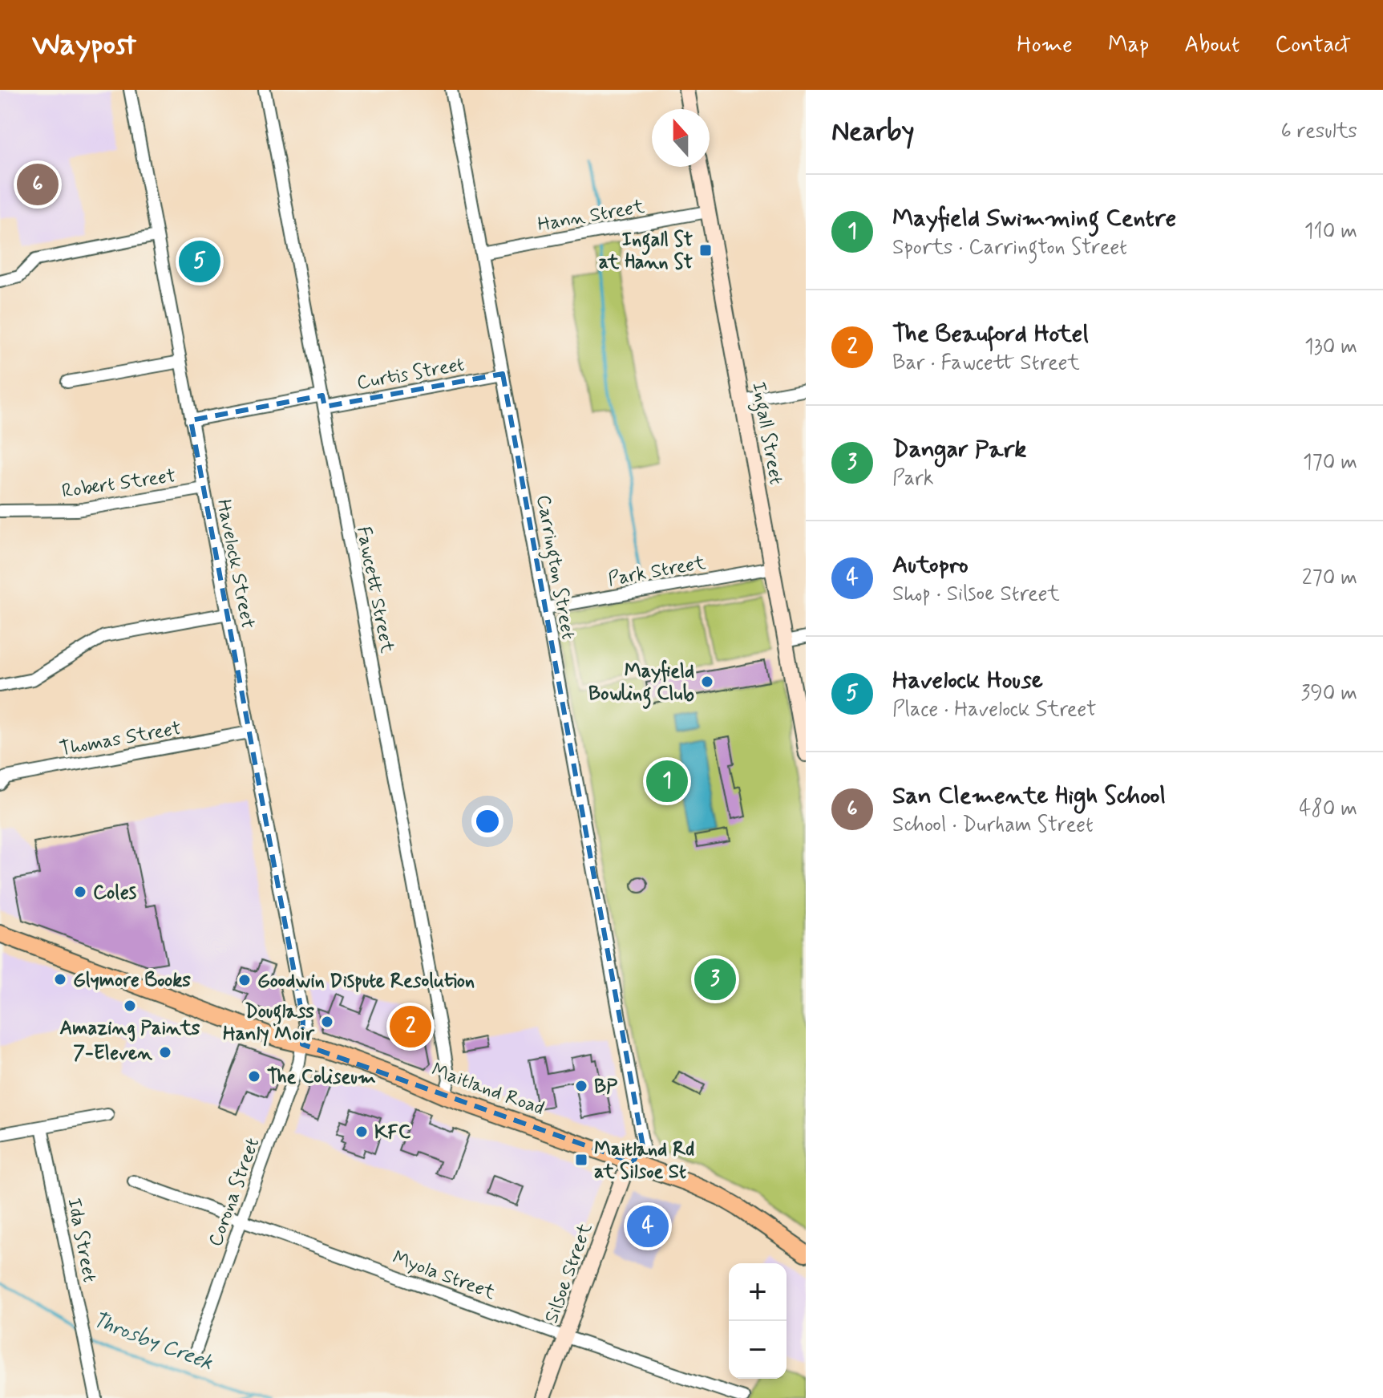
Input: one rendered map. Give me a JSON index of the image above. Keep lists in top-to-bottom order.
{
  "streets": {
    "main road": ["Ingall Street", "Maitland Road", "Silsoe Street"],
    "street": [
      "Hann Street",
      "Curtis Street",
      "Robert Street",
      "Havelock Street",
      "Carrington Street",
      "Park Street",
      "Fawcett Street",
      "Thomas Street",
      "Corona Street",
      "Ida Street",
      "Myola Street"
    ]
  },
  "crossings": [
    ["Hann Street", "Ingall Street"],
    ["Hann Street", "Carrington Street"],
    ["Curtis Street", "Havelock Street"],
    ["Curtis Street", "Carrington Street"],
    ["Curtis Street", "Fawcett Street"],
    ["Ingall Street", "Park Street"],
    ["Robert Street", "Havelock Street"],
    ["Havelock Street", "Thomas Street"],
    ["Havelock Street", "Maitland Road"],
    ["Havelock Street", "Corona Street"],
    ["Carrington Street", "Park Street"],
    ["Carrington Street", "Maitland Road"],
    ["Carrington Street", "Silsoe Street"],
    ["Fawcett Street", "Maitland Road"],
    ["Maitland Road", "Corona Street"],
    ["Maitland Road", "Silsoe Street"],
    ["Corona Street", "Myola Street"],
    ["Silsoe Street", "Myola Street"]
  ],
  "water": ["Throsby Creek"],
  "places": {
    "transit": ["Ingall St at Hann St", "Maitland Rd at Silsoe St"],
    "other": [
      "Mayfield Bowling Club",
      "Coles",
      "Glymore Books",
      "Goodwin Dispute Resolution",
      "Amazing Paints",
      "Douglass Hanly Moir",
      "7-Eleven",
      "The Coliseum",
      "BP",
      "KFC"
    ]
  },
  "north": "top",
  "page": {
    "header": "Waypost",
    "nav": [
      "Home",
      "Map",
      "About",
      "Contact"
    ],
    "heading": ["Nearby", "6 results"],
    "pins": [
      "6",
      "5",
      "1",
      "3",
      "2",
      "4"
    ],
    "list": [
      {
        "mark": "1",
        "name": "Mayfield Swimming Centre",
        "note": "Sports · Carrington Street",
        "value": "110 m"
      },
      {
        "mark": "2",
        "name": "The Beauford Hotel",
        "note": "Bar · Fawcett Street",
        "value": "130 m"
      },
      {
        "mark": "3",
        "name": "Dangar Park",
        "note": "Park",
        "value": "170 m"
      },
      {
        "mark": "4",
        "name": "Autopro",
        "note": "Shop · Silsoe Street",
        "value": "270 m"
      },
      {
        "mark": "5",
        "name": "Havelock House",
        "note": "Place · Havelock Street",
        "value": "390 m"
      },
      {
        "mark": "6",
        "name": "San Clemente High School",
        "note": "School · Durham Street",
        "value": "480 m"
      }
    ],
    "map_buttons": ["+", "−"]
  }
}
